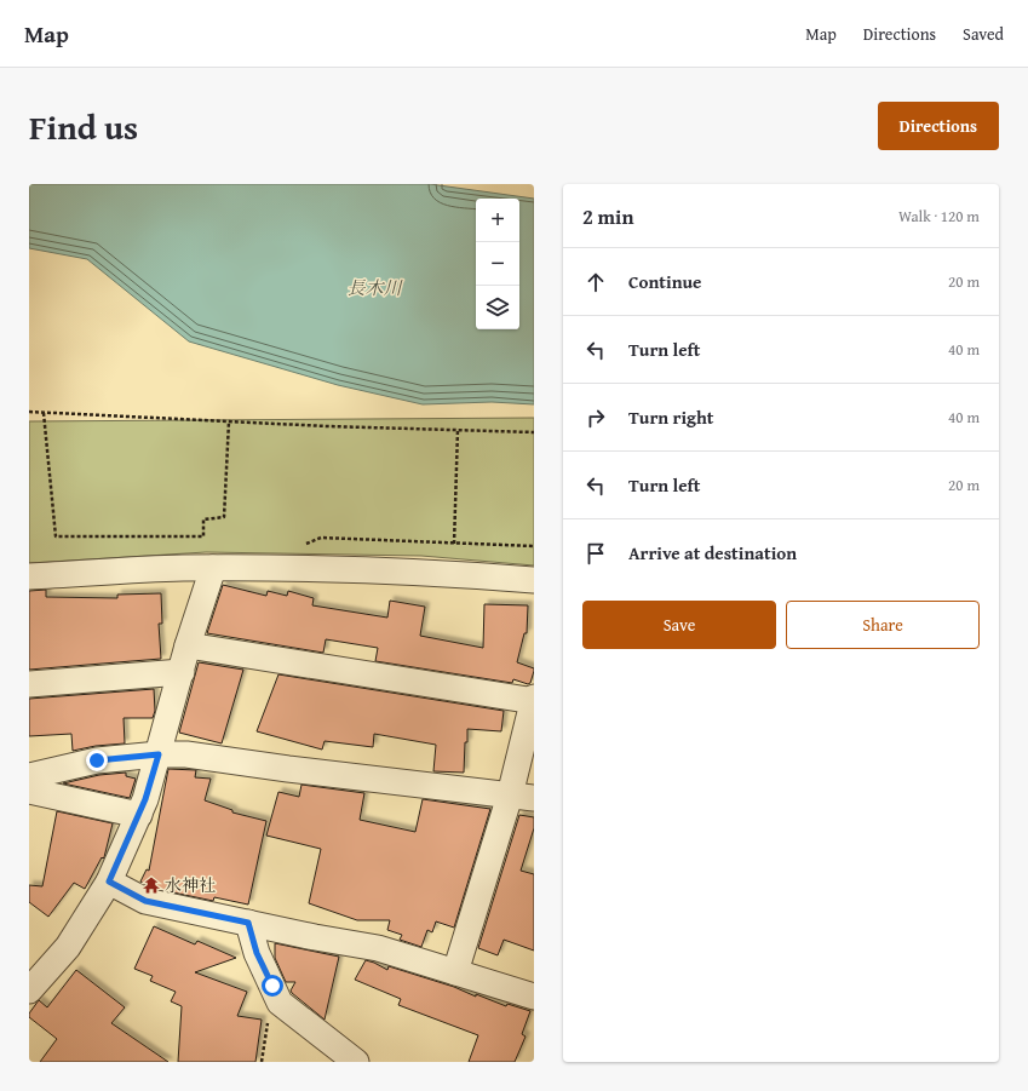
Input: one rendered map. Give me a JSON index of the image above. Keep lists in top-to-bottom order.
{
  "water": ["長木川"],
  "places": {
    "temple": ["水神社"]
  },
  "page": {
    "header": "Map",
    "nav": ["Map", "Directions", "Saved"],
    "title": "Find us",
    "buttons": [
      "Directions",
      ["Save", "Share"]
    ],
    "heading": ["2 min", "Walk · 120 m"],
    "map_buttons": ["+", "−"],
    "list": [
      ["Continue", "20 m"],
      ["Turn left", "40 m"],
      ["Turn right", "40 m"],
      ["Turn left", "20 m"],
      "Arrive at destination"
    ]
  }
}
